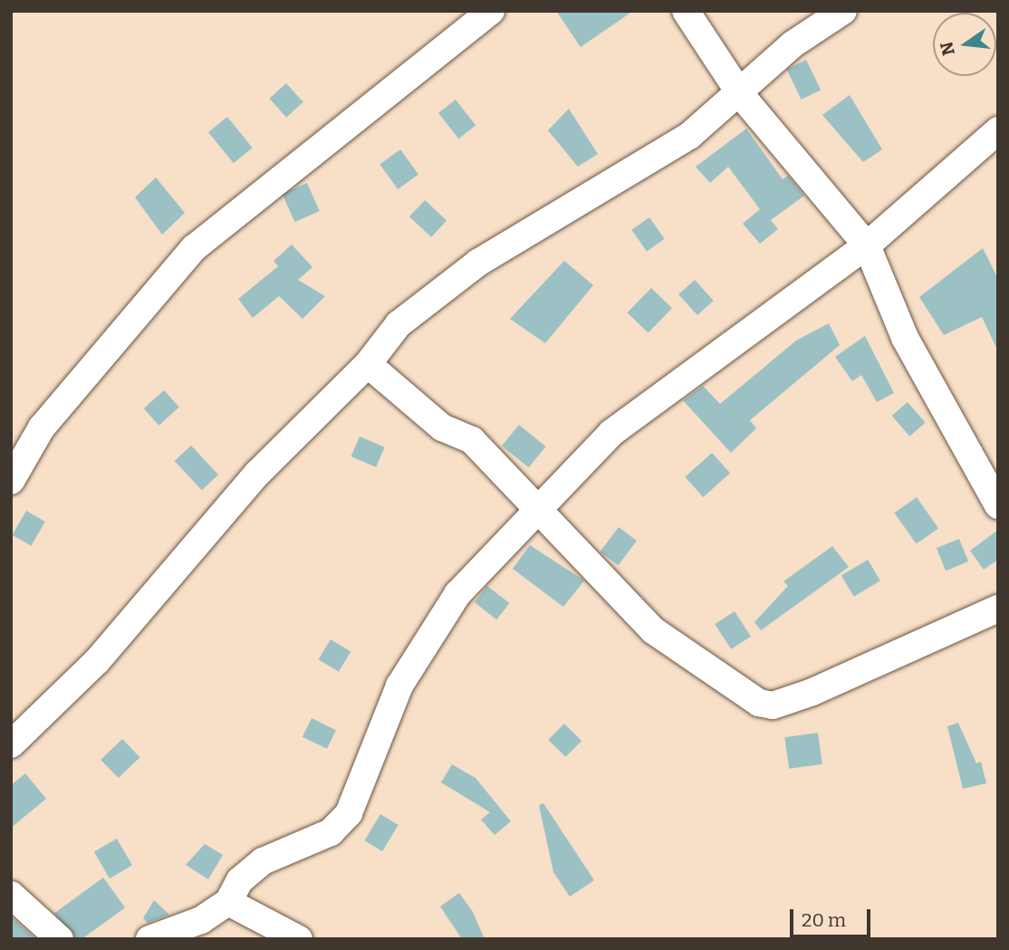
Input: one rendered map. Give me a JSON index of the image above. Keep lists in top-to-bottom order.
{
  "scale_bar": "20 m",
  "north": "left"
}
